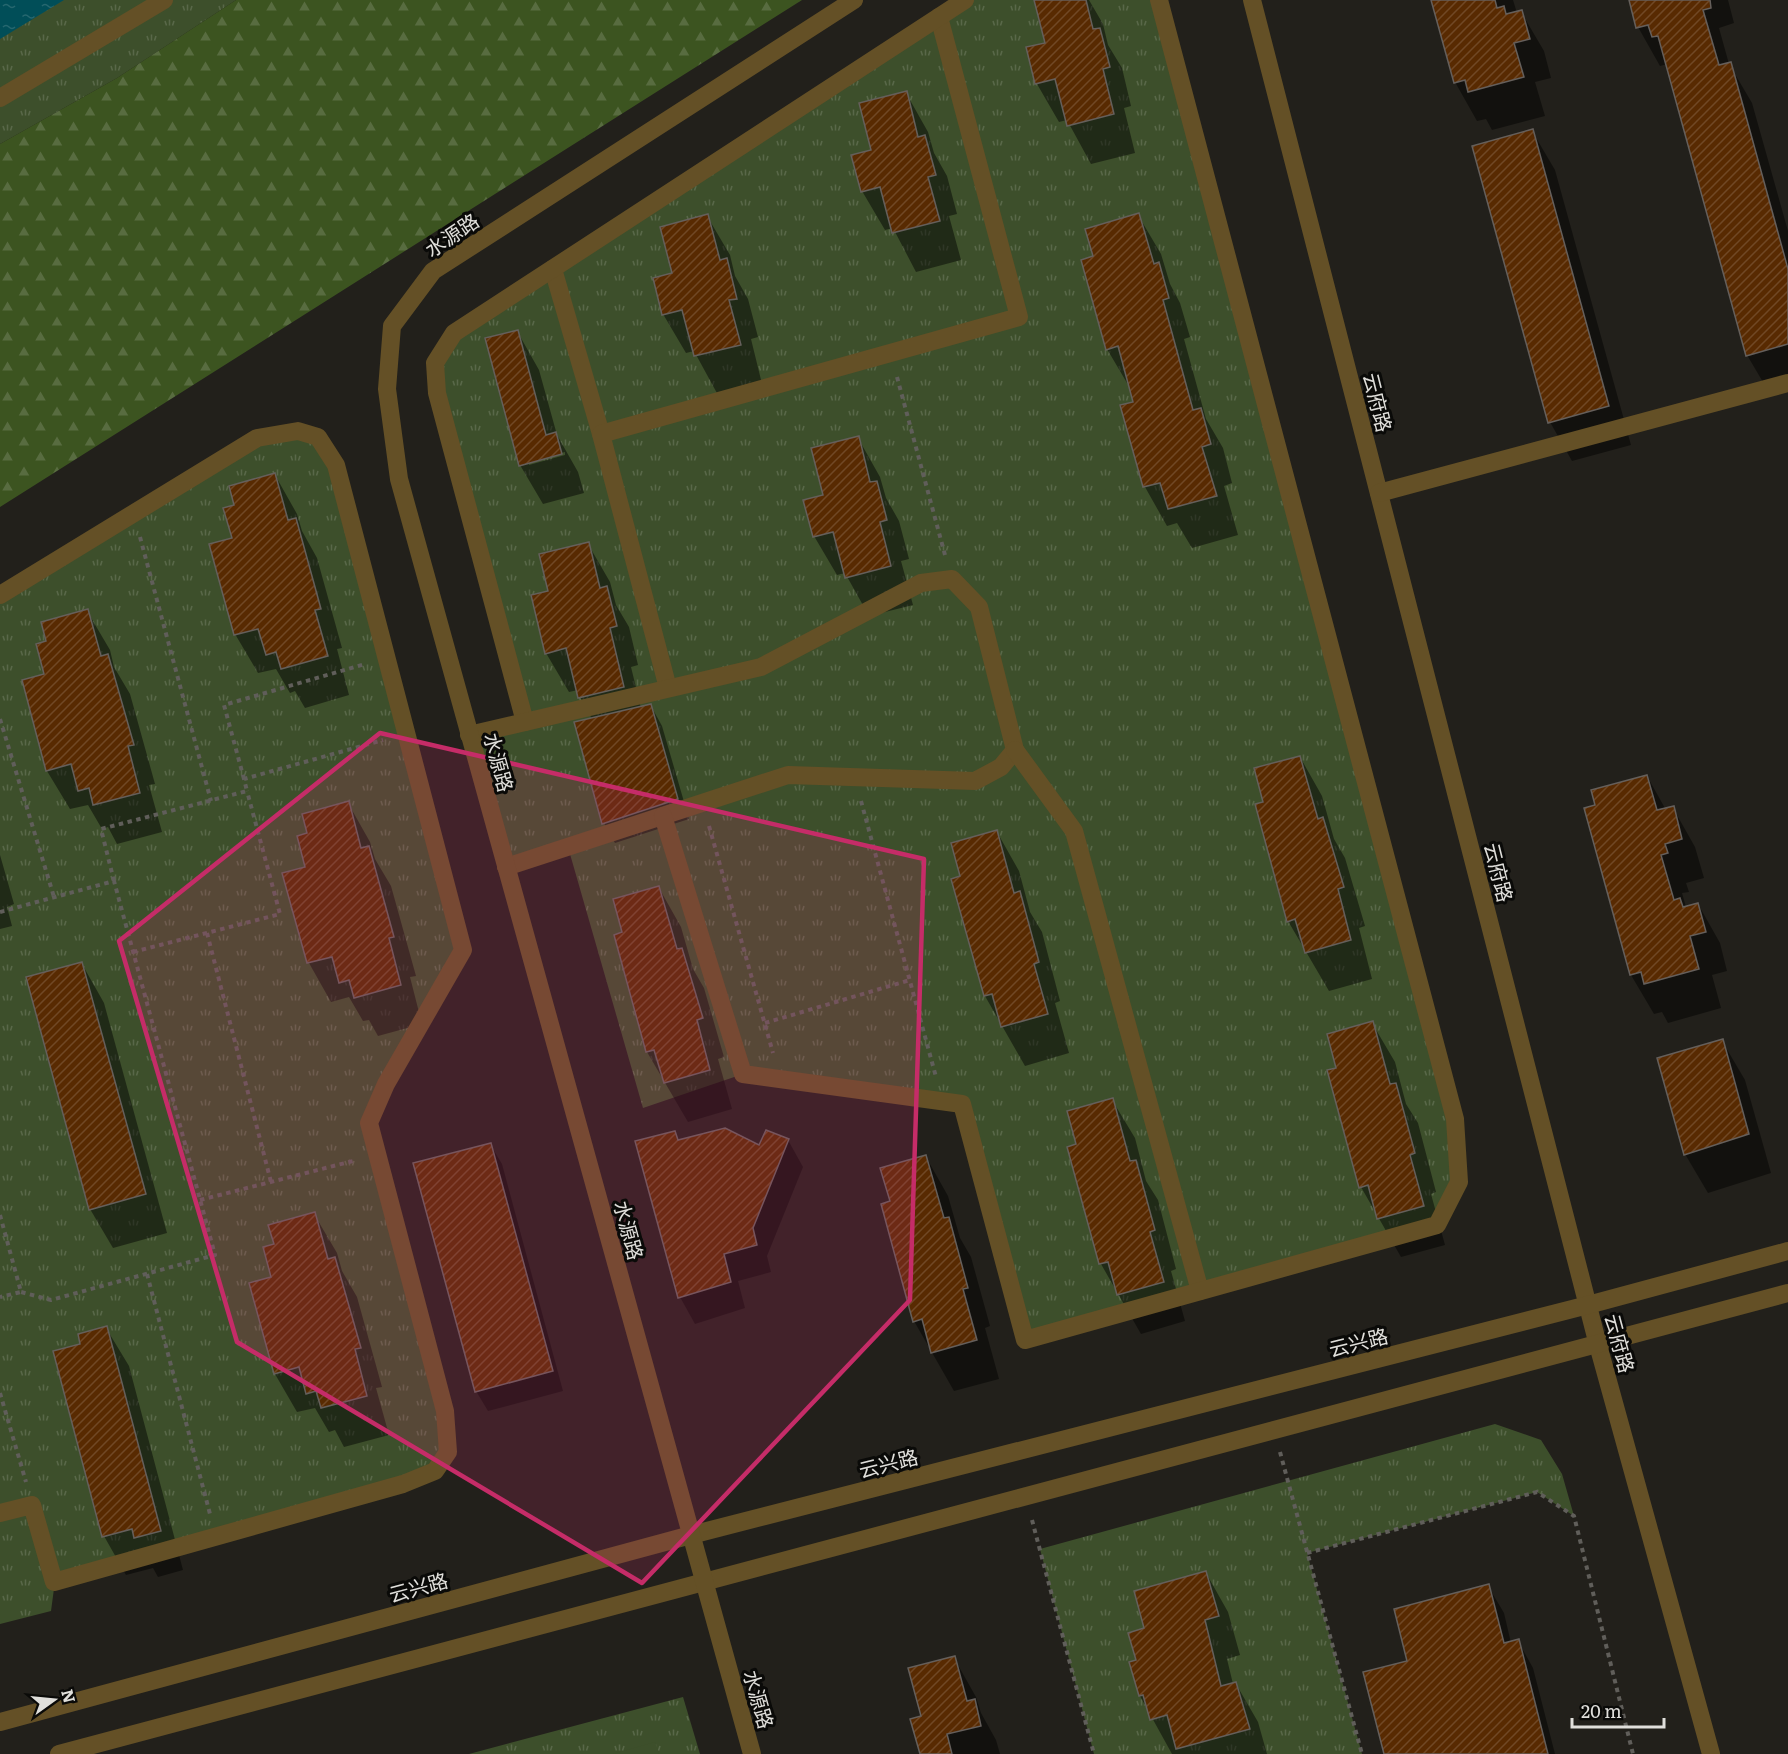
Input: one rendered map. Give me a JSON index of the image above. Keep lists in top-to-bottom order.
{
  "streets": {
    "street": ["水源路", "云府路", "云兴路"]
  },
  "crossings": [
    ["水源路", "云兴路"],
    ["云府路", "云兴路"]
  ],
  "scale_bar": "20 m",
  "north": "right"
}
